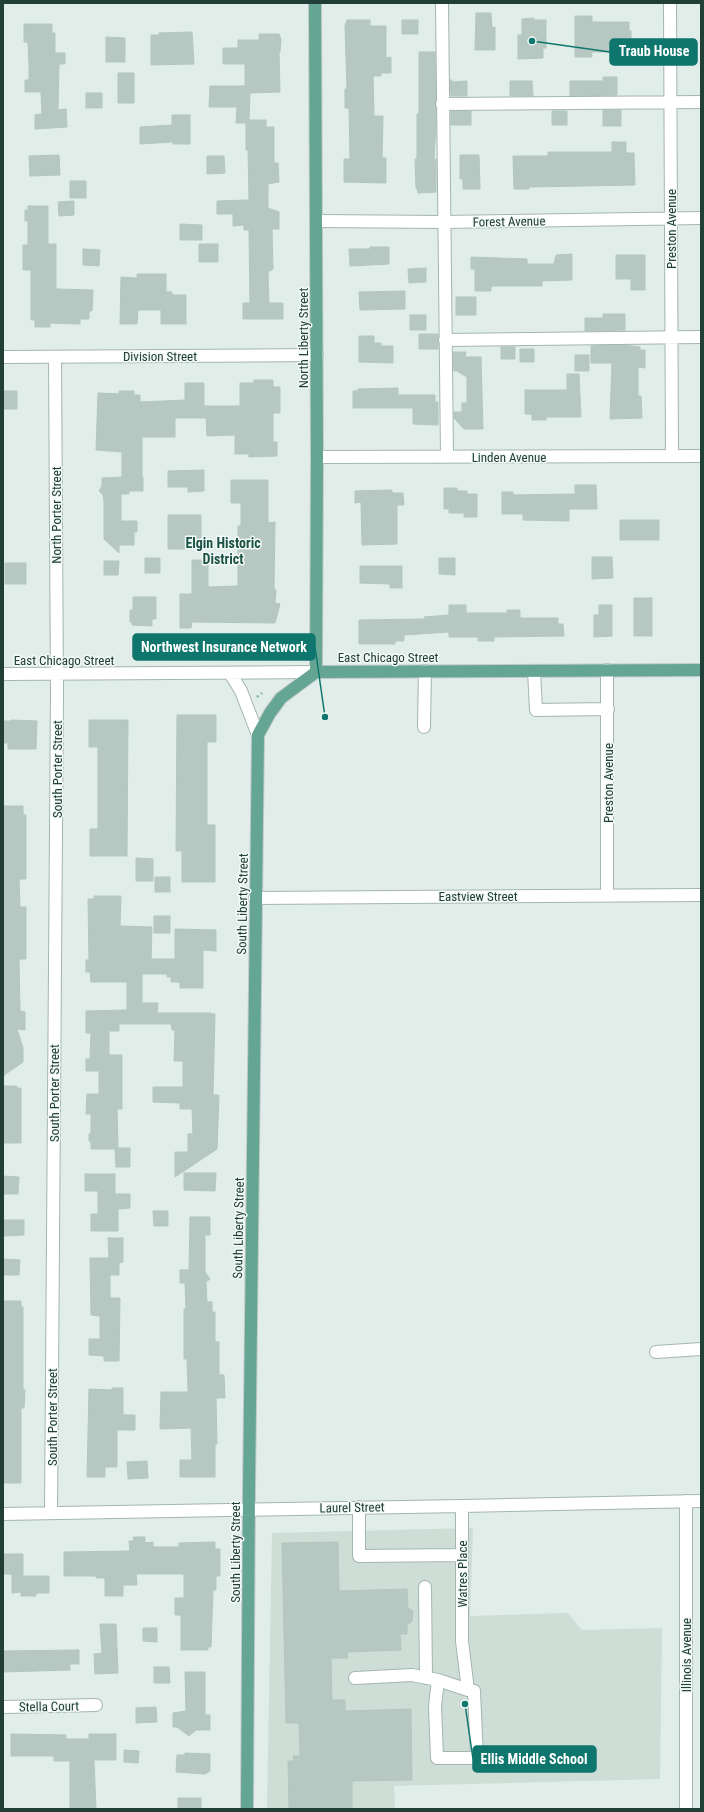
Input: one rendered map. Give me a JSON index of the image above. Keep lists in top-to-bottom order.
{
  "streets": {
    "main road": ["North Liberty Street", "East Chicago Street", "South Liberty Street"],
    "street": [
      "Forest Avenue",
      "Preston Avenue",
      "Division Street",
      "Linden Avenue",
      "North Porter Street",
      "South Porter Street",
      "Eastview Street",
      "Laurel Street",
      "Watres Place",
      "Illinois Avenue",
      "Stella Court"
    ]
  },
  "crossings": [
    ["Forest Avenue", "Preston Avenue"],
    ["Forest Avenue", "North Liberty Street"],
    ["Preston Avenue", "Linden Avenue"],
    ["Preston Avenue", "East Chicago Street"],
    ["Preston Avenue", "Eastview Street"],
    ["North Liberty Street", "Division Street"],
    ["North Liberty Street", "Linden Avenue"],
    ["North Liberty Street", "East Chicago Street"],
    ["North Liberty Street", "South Liberty Street"],
    ["Division Street", "North Porter Street"],
    ["North Porter Street", "East Chicago Street"],
    ["North Porter Street", "South Porter Street"],
    ["East Chicago Street", "South Porter Street"],
    ["East Chicago Street", "South Liberty Street"],
    ["South Porter Street", "Laurel Street"],
    ["Eastview Street", "South Liberty Street"],
    ["South Liberty Street", "Laurel Street"],
    ["Laurel Street", "Watres Place"],
    ["Laurel Street", "Illinois Avenue"]
  ],
  "districts": ["Elgin Historic District"],
  "places": ["Traub House", "Northwest Insurance Network", "Ellis Middle School"]
}
